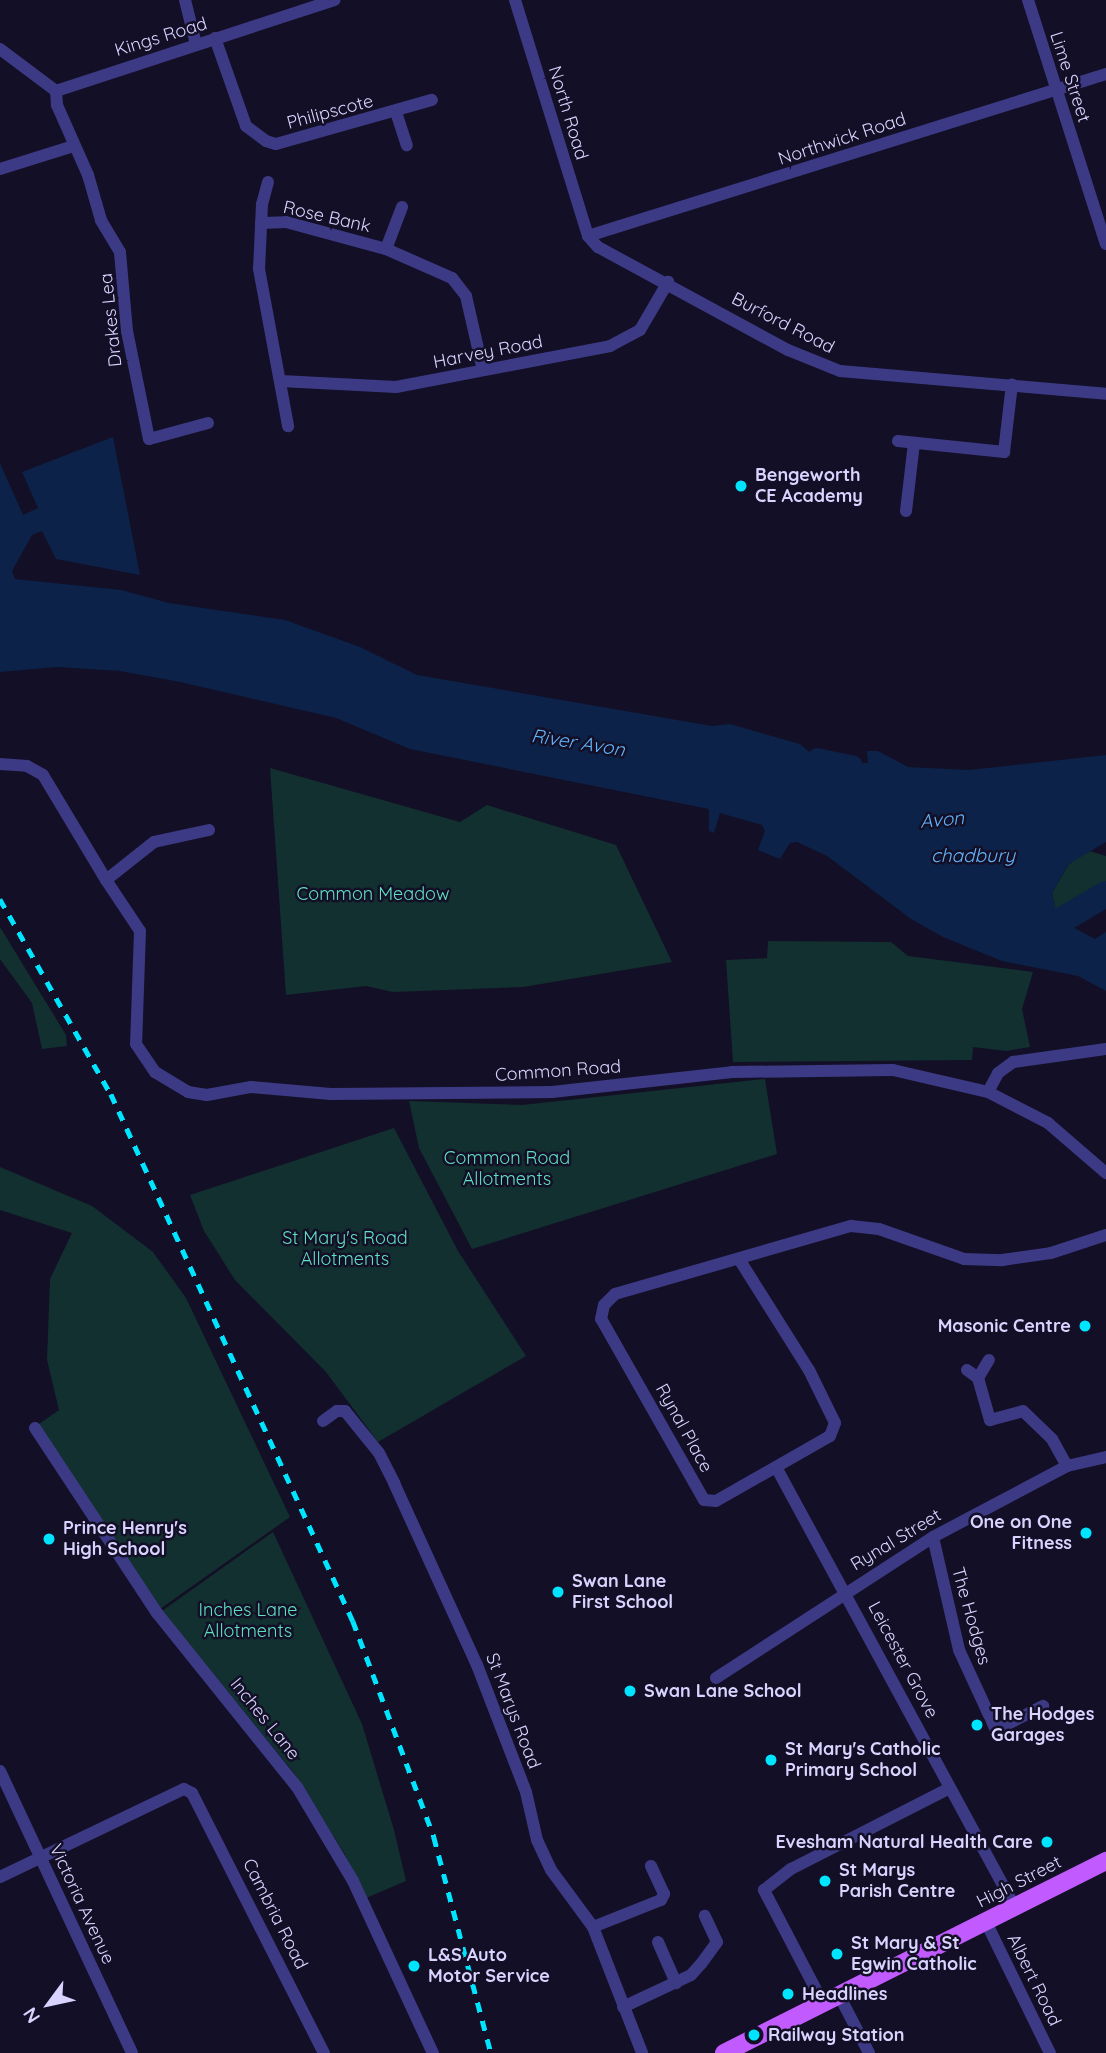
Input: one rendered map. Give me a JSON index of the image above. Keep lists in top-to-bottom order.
{
  "streets": {
    "main road": ["High Street"],
    "street": [
      "Kings Road",
      "Lime Street",
      "Philipscote",
      "North Road",
      "Northwick Road",
      "Rose Bank",
      "Drakes Lea",
      "Burford Road",
      "Harvey Road",
      "Common Road",
      "Rynal Place",
      "Rynal Street",
      "The Hodges",
      "Leicester Grove",
      "St Marys Road",
      "Inches Lane",
      "Victoria Avenue",
      "Cambria Road",
      "Albert Road"
    ]
  },
  "crossings": [
    ["Kings Road", "Philipscote"],
    ["Lime Street", "Northwick Road"],
    ["North Road", "Northwick Road"],
    ["North Road", "Burford Road"],
    ["Northwick Road", "Burford Road"],
    ["Rose Bank", "Harvey Road"],
    ["Burford Road", "Harvey Road"],
    ["Rynal Place", "Leicester Grove"],
    ["Rynal Street", "The Hodges"],
    ["Rynal Street", "Leicester Grove"],
    ["Leicester Grove", "High Street"],
    ["High Street", "Albert Road"],
    ["Victoria Avenue", "Cambria Road"]
  ],
  "water": ["River Avon", "Avon", "chadbury"],
  "parks": [
    "Common Meadow",
    "Common Road Allotments",
    "St Mary's Road Allotments",
    "Inches Lane Allotments"
  ],
  "places": [
    "Bengeworth CE Academy",
    "Masonic Centre",
    "One on One Fitness",
    "Prince Henry's High School",
    "Swan Lane First School",
    "Swan Lane School",
    "The Hodges Garages",
    "St Mary's Catholic Primary School",
    "Evesham Natural Health Care",
    "St Marys Parish Centre",
    "St Mary & St Egwin Catholic",
    "L&S Auto Motor Service",
    "Headlines",
    "Railway Station"
  ],
  "north": "bottom left"
}
